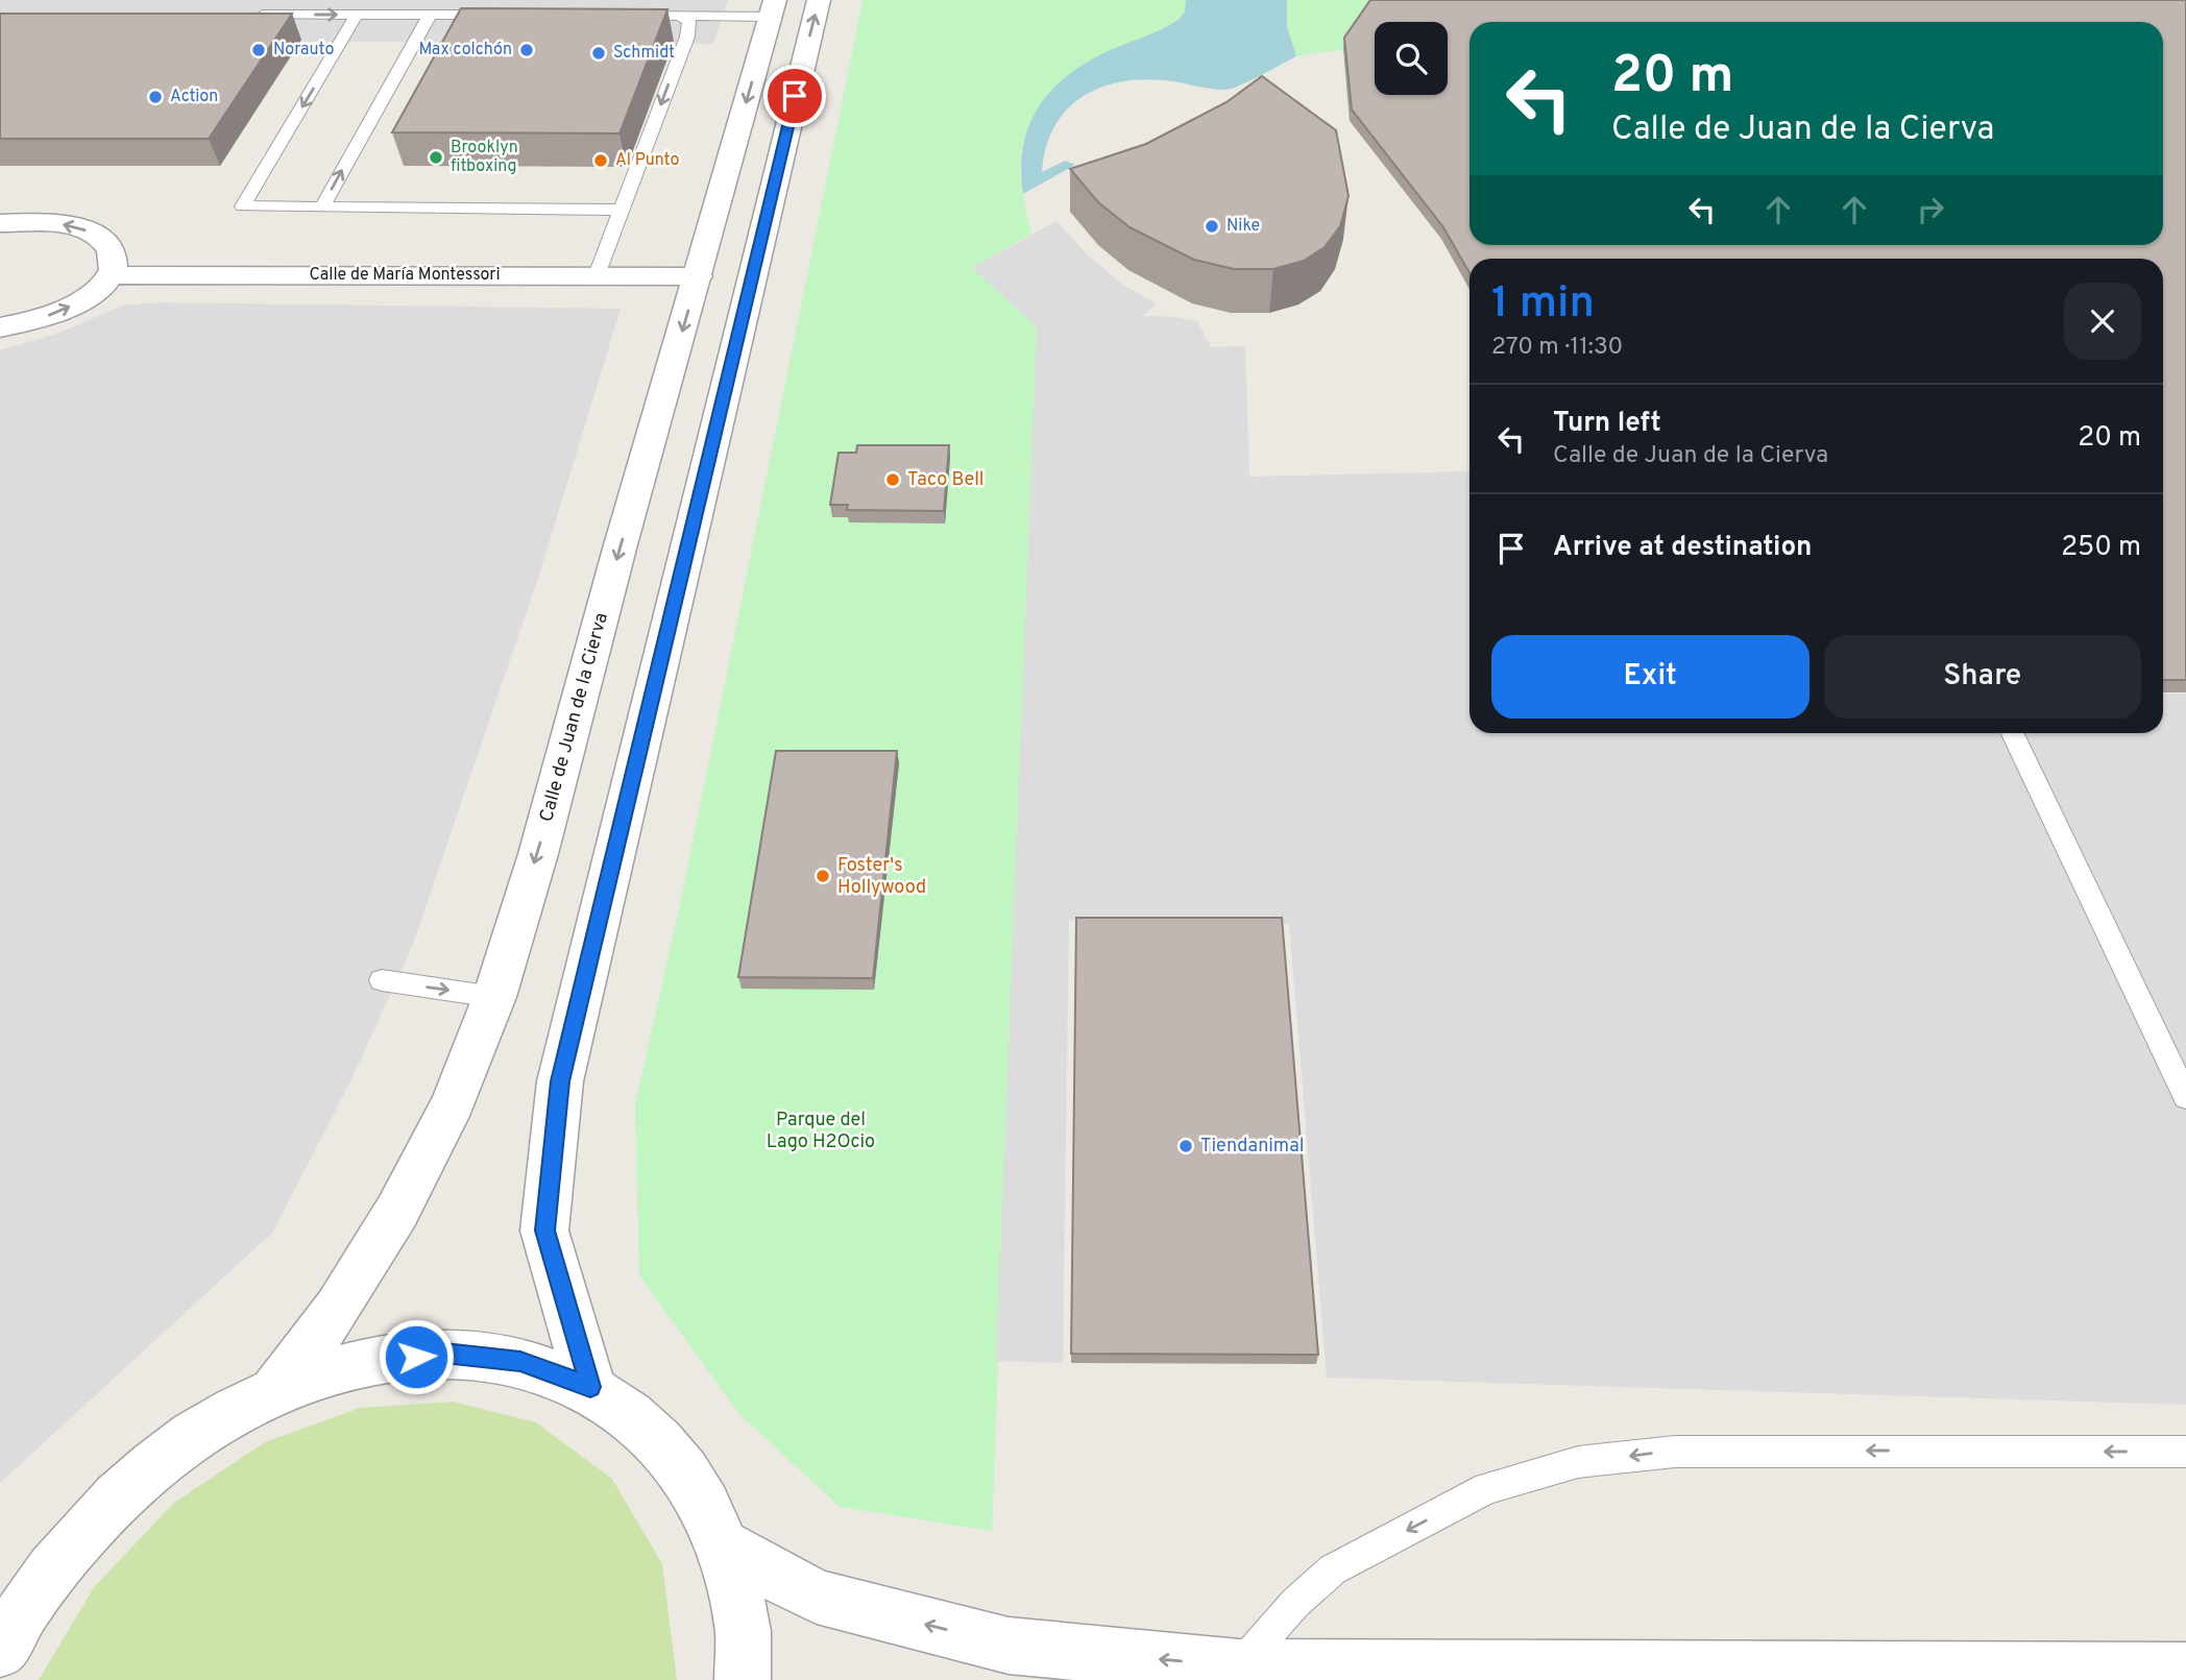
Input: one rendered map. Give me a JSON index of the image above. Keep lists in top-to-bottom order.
{
  "streets": {
    "street": ["Calle de María Montessori", "Calle de Juan de la Cierva"]
  },
  "crossings": [
    ["Calle de María Montessori", "Calle de Juan de la Cierva"]
  ],
  "parks": ["Parque del Lago H2Ocio"],
  "places": [
    "Norauto",
    "Max colchón",
    "Schmidt",
    "Action",
    "Brooklyn fitboxing",
    "Al Punto",
    "Nike",
    "Taco Bell",
    "Foster's Hollywood",
    "Tiendanimal"
  ],
  "page": {
    "turn": ["20 m", "Calle de Juan de la Cierva"],
    "heading": ["1 min", "270 m · 11:30"],
    "list": [
      {
        "name": "Turn left",
        "note": "Calle de Juan de la Cierva",
        "value": "20 m"
      },
      {
        "name": "Arrive at destination",
        "value": "250 m"
      }
    ],
    "buttons": ["Exit", "Share"]
  }
}
